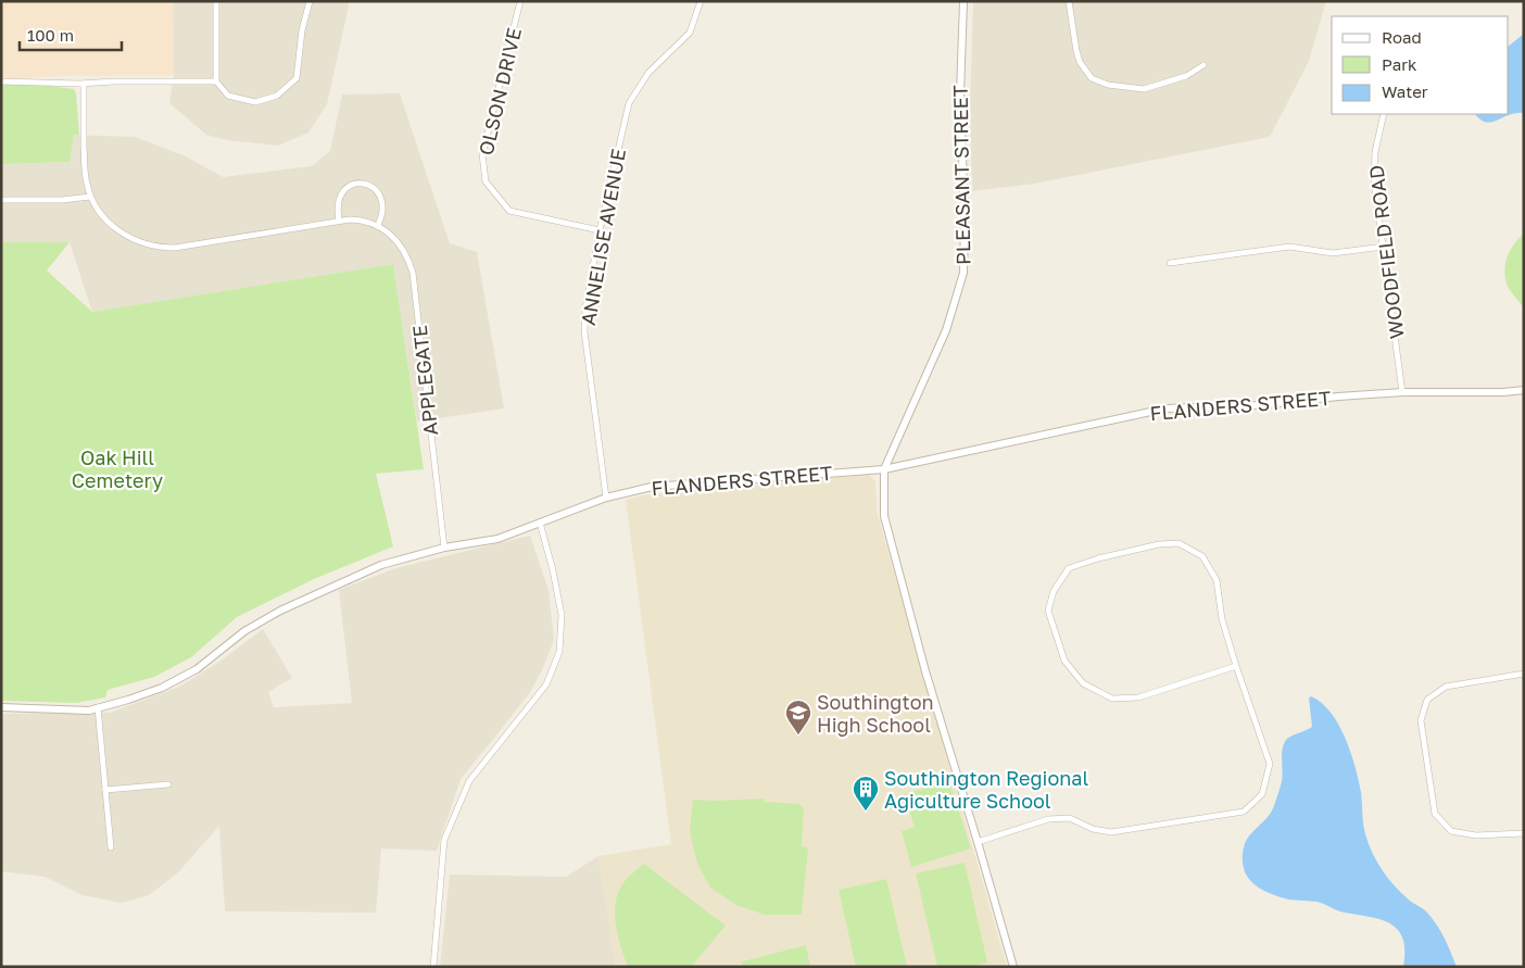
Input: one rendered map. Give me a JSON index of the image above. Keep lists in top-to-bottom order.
{
  "streets": {
    "street": [
      "OLSON DRIVE",
      "PLEASANT STREET",
      "ANNELISE AVENUE",
      "WOODFIELD ROAD",
      "APPLEGATE",
      "FLANDERS STREET"
    ]
  },
  "crossings": [
    ["OLSON DRIVE", "ANNELISE AVENUE"],
    ["PLEASANT STREET", "FLANDERS STREET"],
    ["ANNELISE AVENUE", "FLANDERS STREET"],
    ["WOODFIELD ROAD", "FLANDERS STREET"],
    ["APPLEGATE", "FLANDERS STREET"]
  ],
  "parks": ["Oak Hill Cemetery"],
  "places": {
    "school or university": ["Southington High School"],
    "building": ["Southington Regional Agiculture School"]
  },
  "legend": ["Road", "Park", "Water"],
  "scale_bar": "100 m"
}
